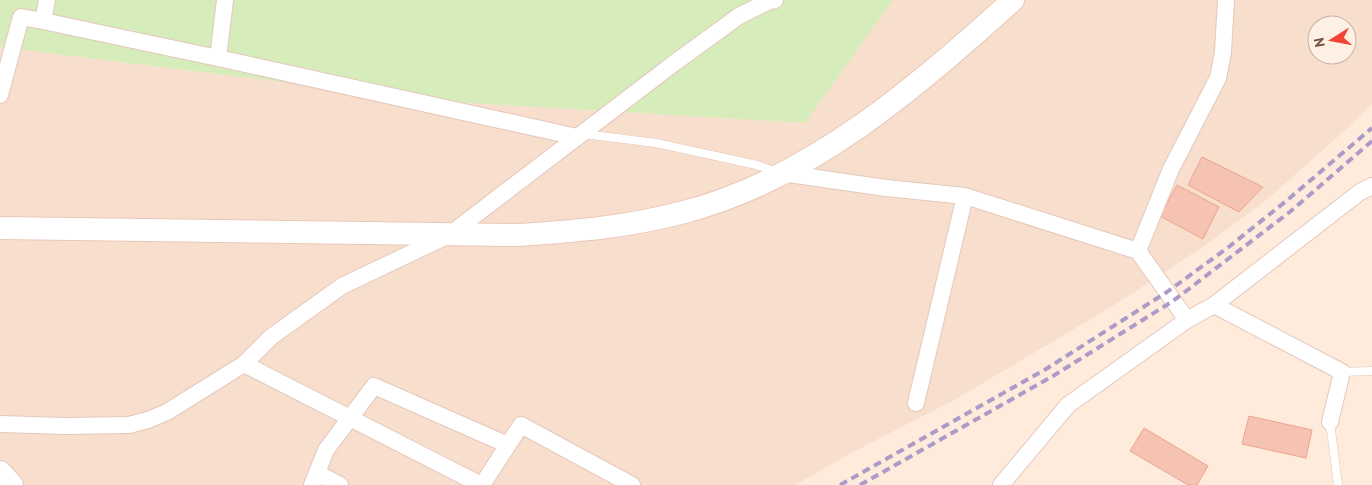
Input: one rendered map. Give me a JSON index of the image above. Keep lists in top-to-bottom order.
{
  "north": "left"
}
